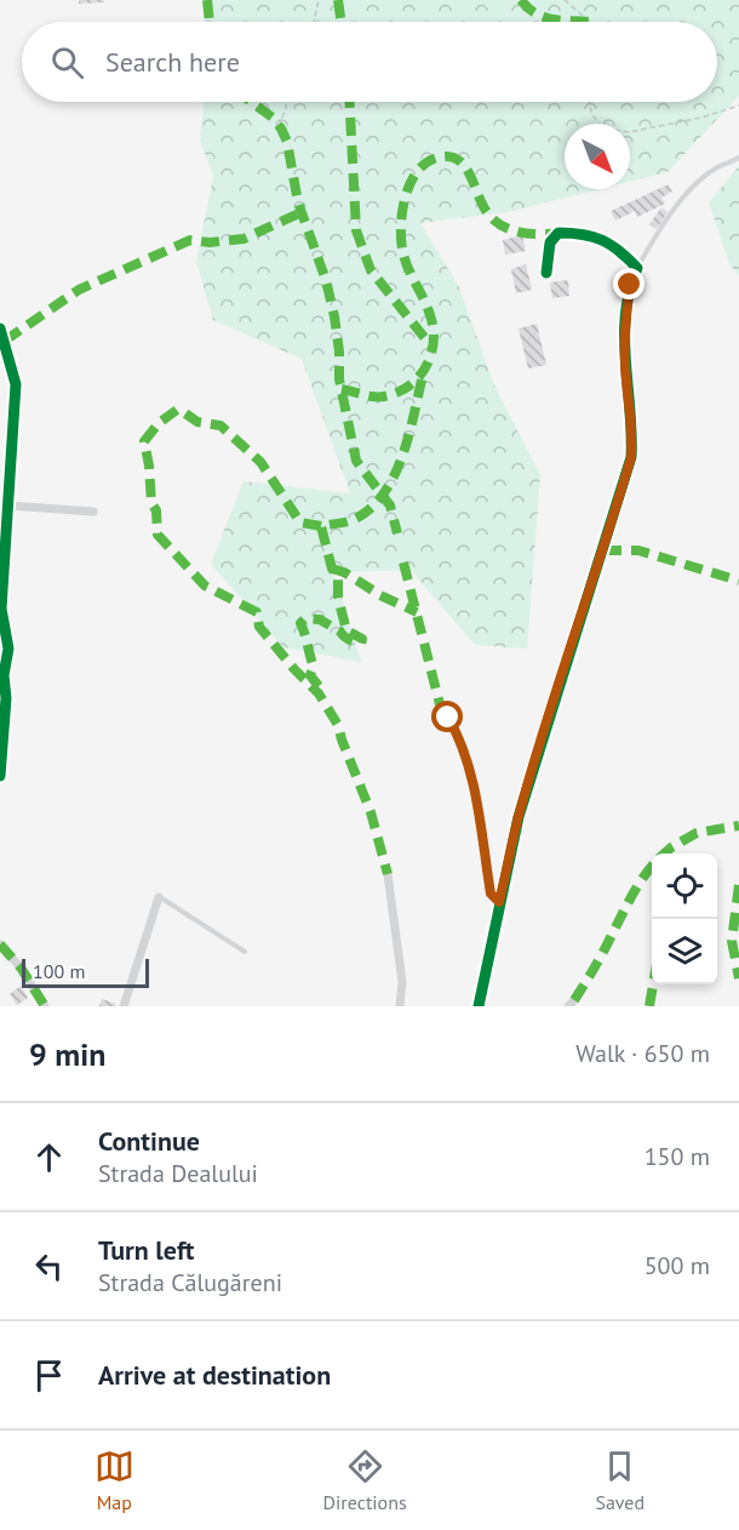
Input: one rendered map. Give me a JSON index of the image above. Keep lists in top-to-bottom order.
{
  "scale_bar": "100 m",
  "north": "bottom right",
  "page": {
    "search": "Search here",
    "scale": "100 m",
    "heading": ["9 min", "Walk · 650 m"],
    "list": [
      ["Continue", "Strada Dealului", "150 m"],
      ["Turn left", "Strada Călugăreni", "500 m"],
      "Arrive at destination"
    ],
    "nav": ["Map", "Directions", "Saved"]
  }
}
